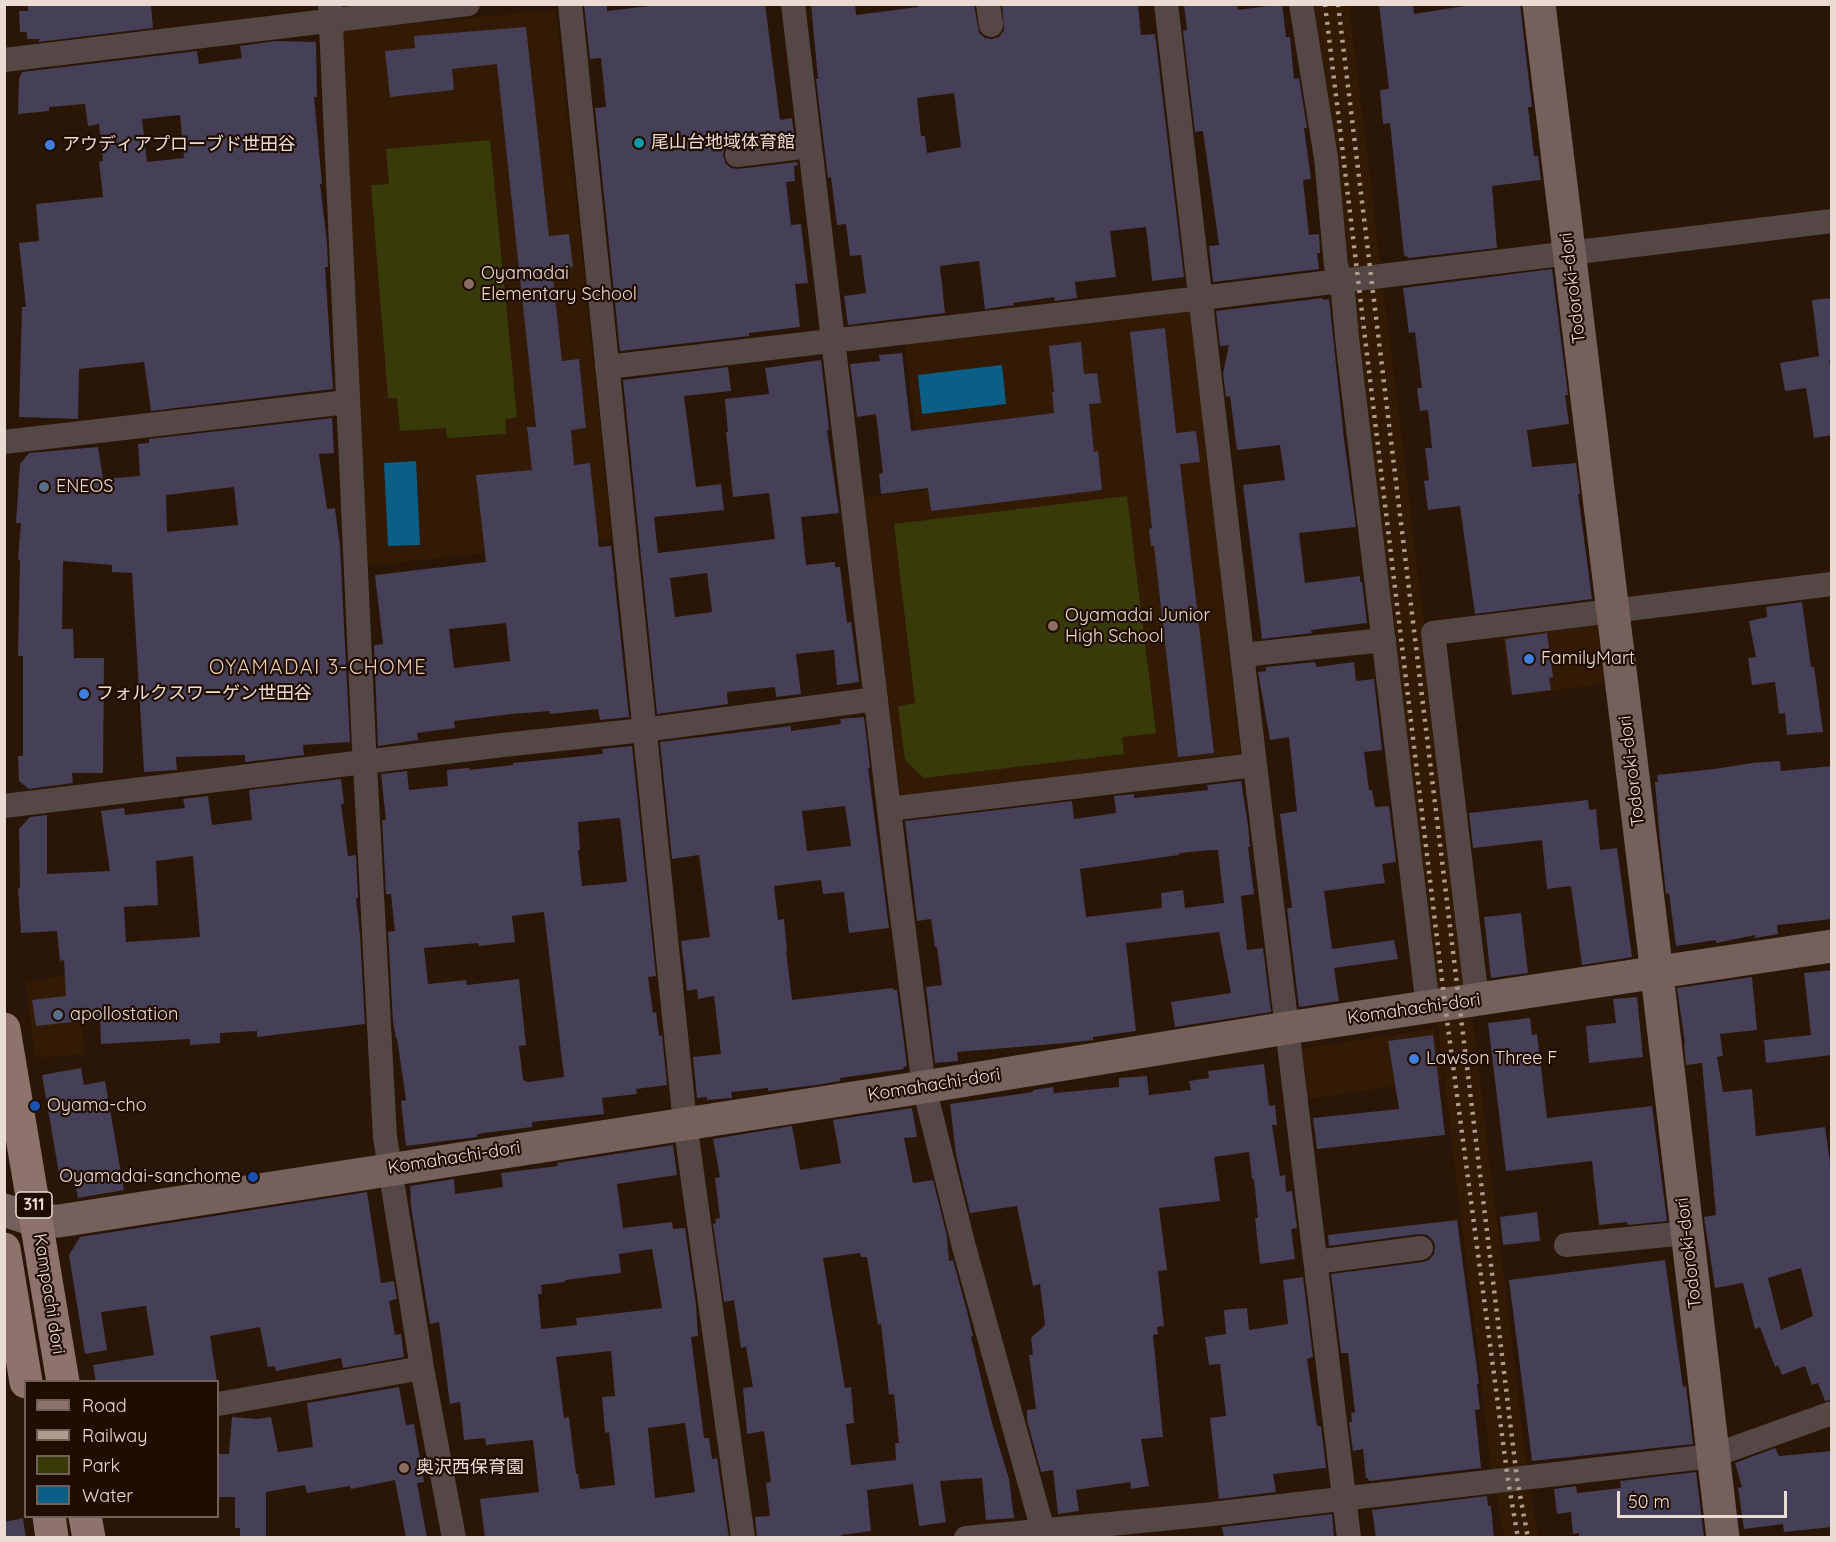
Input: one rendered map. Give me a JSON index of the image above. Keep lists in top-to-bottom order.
{
  "streets": {
    "main road": ["311", "Kampachi dori"],
    "street": ["Todoroki-dori", "Komahachi-dori"]
  },
  "crossings": [
    ["Todoroki-dori", "Komahachi-dori"],
    ["Komahachi-dori", "Kampachi dori"]
  ],
  "districts": ["OYAMADAI 3-CHOME"],
  "places": [
    "尾山台地域体育館",
    "アウディアプローブド世田谷",
    "Oyamadai Elementary School",
    "ENEOS",
    "Oyamadai Junior High School",
    "FamilyMart",
    "フォルクスワーゲン世田谷",
    "apollostation",
    "Lawson Three F",
    "Oyama-cho",
    "Oyamadai-sanchome",
    "奥沢西保育園"
  ],
  "legend": [
    "Road",
    "Railway",
    "Park",
    "Water"
  ],
  "scale_bar": "50 m"
}
